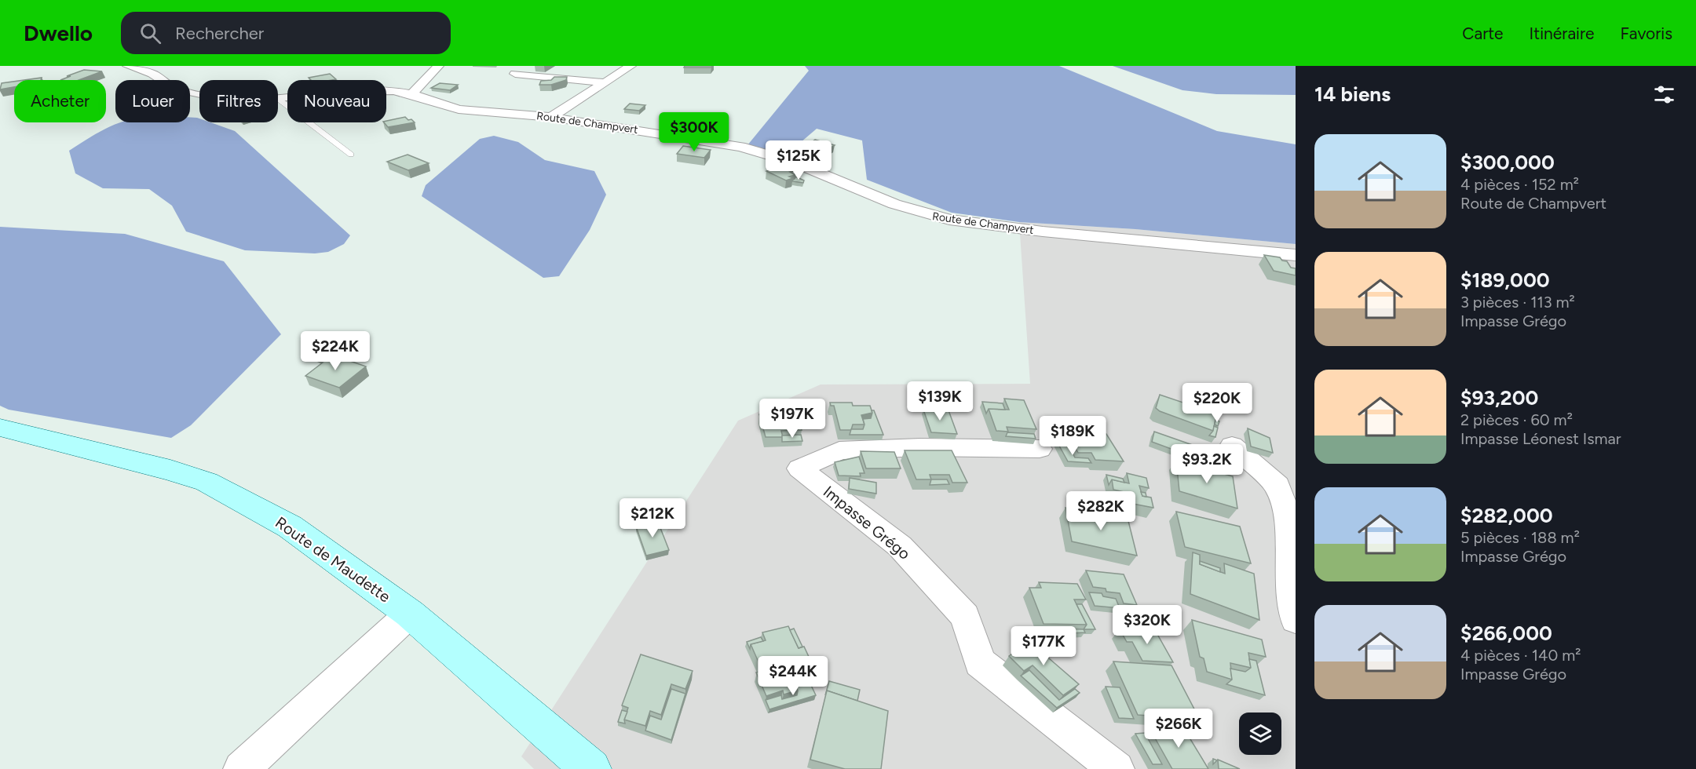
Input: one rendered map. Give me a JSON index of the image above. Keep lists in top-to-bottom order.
{
  "streets": {
    "street": ["Route de Champvert", "Impasse Grégo", "Route de Maudette"]
  },
  "page": {
    "header": "Dwello",
    "search": "Rechercher",
    "nav": ["Carte", "Itinéraire", "Favoris"],
    "heading": "14 biens",
    "chip": [
      "Acheter",
      "Louer",
      "Filtres",
      "Nouveau"
    ],
    "price": [
      "$300K",
      "$125K",
      "$224K",
      "$139K",
      "$220K",
      "$197K",
      "$189K",
      "$93.2K",
      "$282K",
      "$212K",
      "$320K",
      "$177K",
      "$244K",
      "$266K"
    ],
    "list": [
      {
        "name": "$300,000",
        "note": "4 pièces · 152 m² · Route de Champvert"
      },
      {
        "name": "$189,000",
        "note": "3 pièces · 113 m² · Impasse Grégo"
      },
      {
        "name": "$93,200",
        "note": "2 pièces · 60 m² · Impasse Léonest Ismar"
      },
      {
        "name": "$282,000",
        "note": "5 pièces · 188 m² · Impasse Grégo"
      },
      {
        "name": "$266,000",
        "note": "4 pièces · 140 m² · Impasse Grégo"
      }
    ]
  }
}
